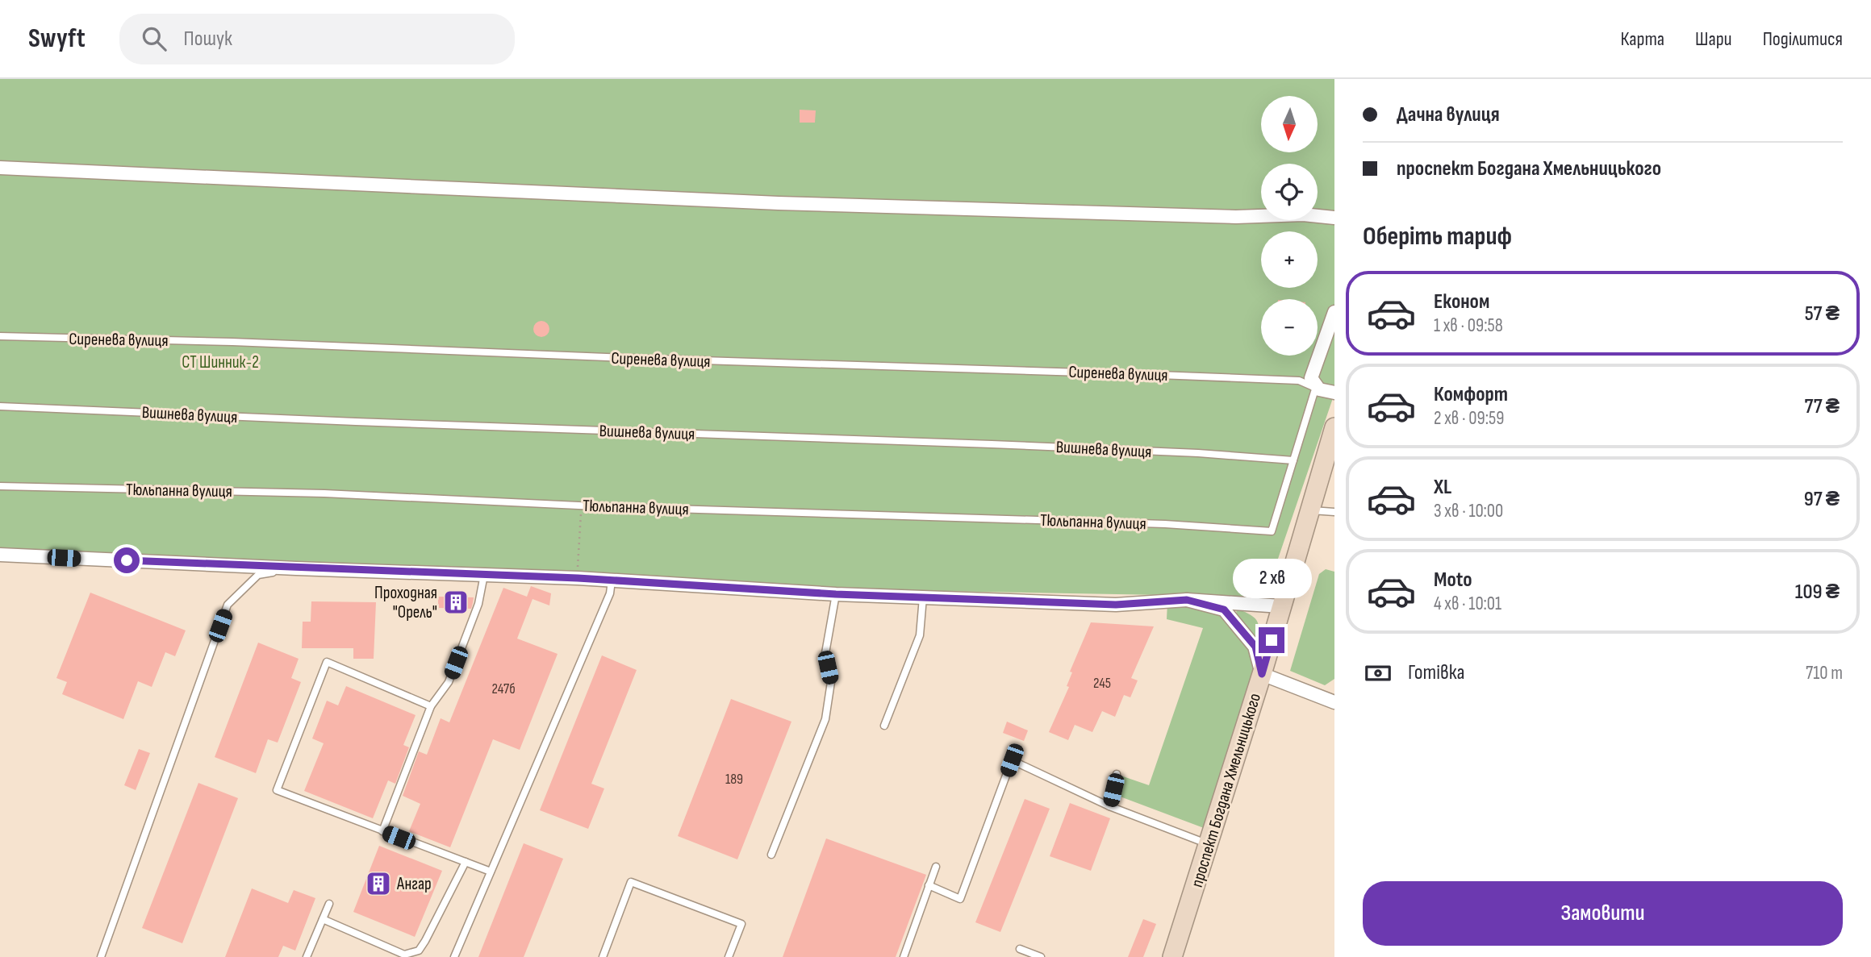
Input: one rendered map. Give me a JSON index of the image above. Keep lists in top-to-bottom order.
{
  "streets": {
    "main road": ["проспект Богдана Хмельницького"],
    "lane": ["Сиренева вулиця", "Вишнева вулиця", "Тюльпанна вулиця"]
  },
  "crossings": [
    ["Вишнева вулиця", "Тюльпанна вулиця"]
  ],
  "parks": ["СТ Шинник-2"],
  "places": {
    "building": ["Проходная \"Орель\"", "Ангар"]
  },
  "house_numbers": ["245", "247б", "189"],
  "north": "bottom",
  "page": {
    "header": "Swyft",
    "search": "Пошук",
    "nav": ["Карта", "Шари", "Поділитися"],
    "banner": ["Дачна вулиця", "проспект Богдана Хмельницького"],
    "map_buttons": ["+", "−"],
    "heading": "Оберіть тариф",
    "list": [
      {
        "name": "Економ",
        "note": "1 хв · 09:58",
        "value": "57 ₴"
      },
      {
        "name": "Комфорт",
        "note": "2 хв · 09:59",
        "value": "77 ₴"
      },
      {
        "name": "XL",
        "note": "3 хв · 10:00",
        "value": "97 ₴"
      },
      {
        "name": "Moto",
        "note": "4 хв · 10:01",
        "value": "109 ₴"
      }
    ],
    "bubble": "2 хв",
    "pay": ["Готівка", "710 m"],
    "buttons": "Замовити"
  }
}
